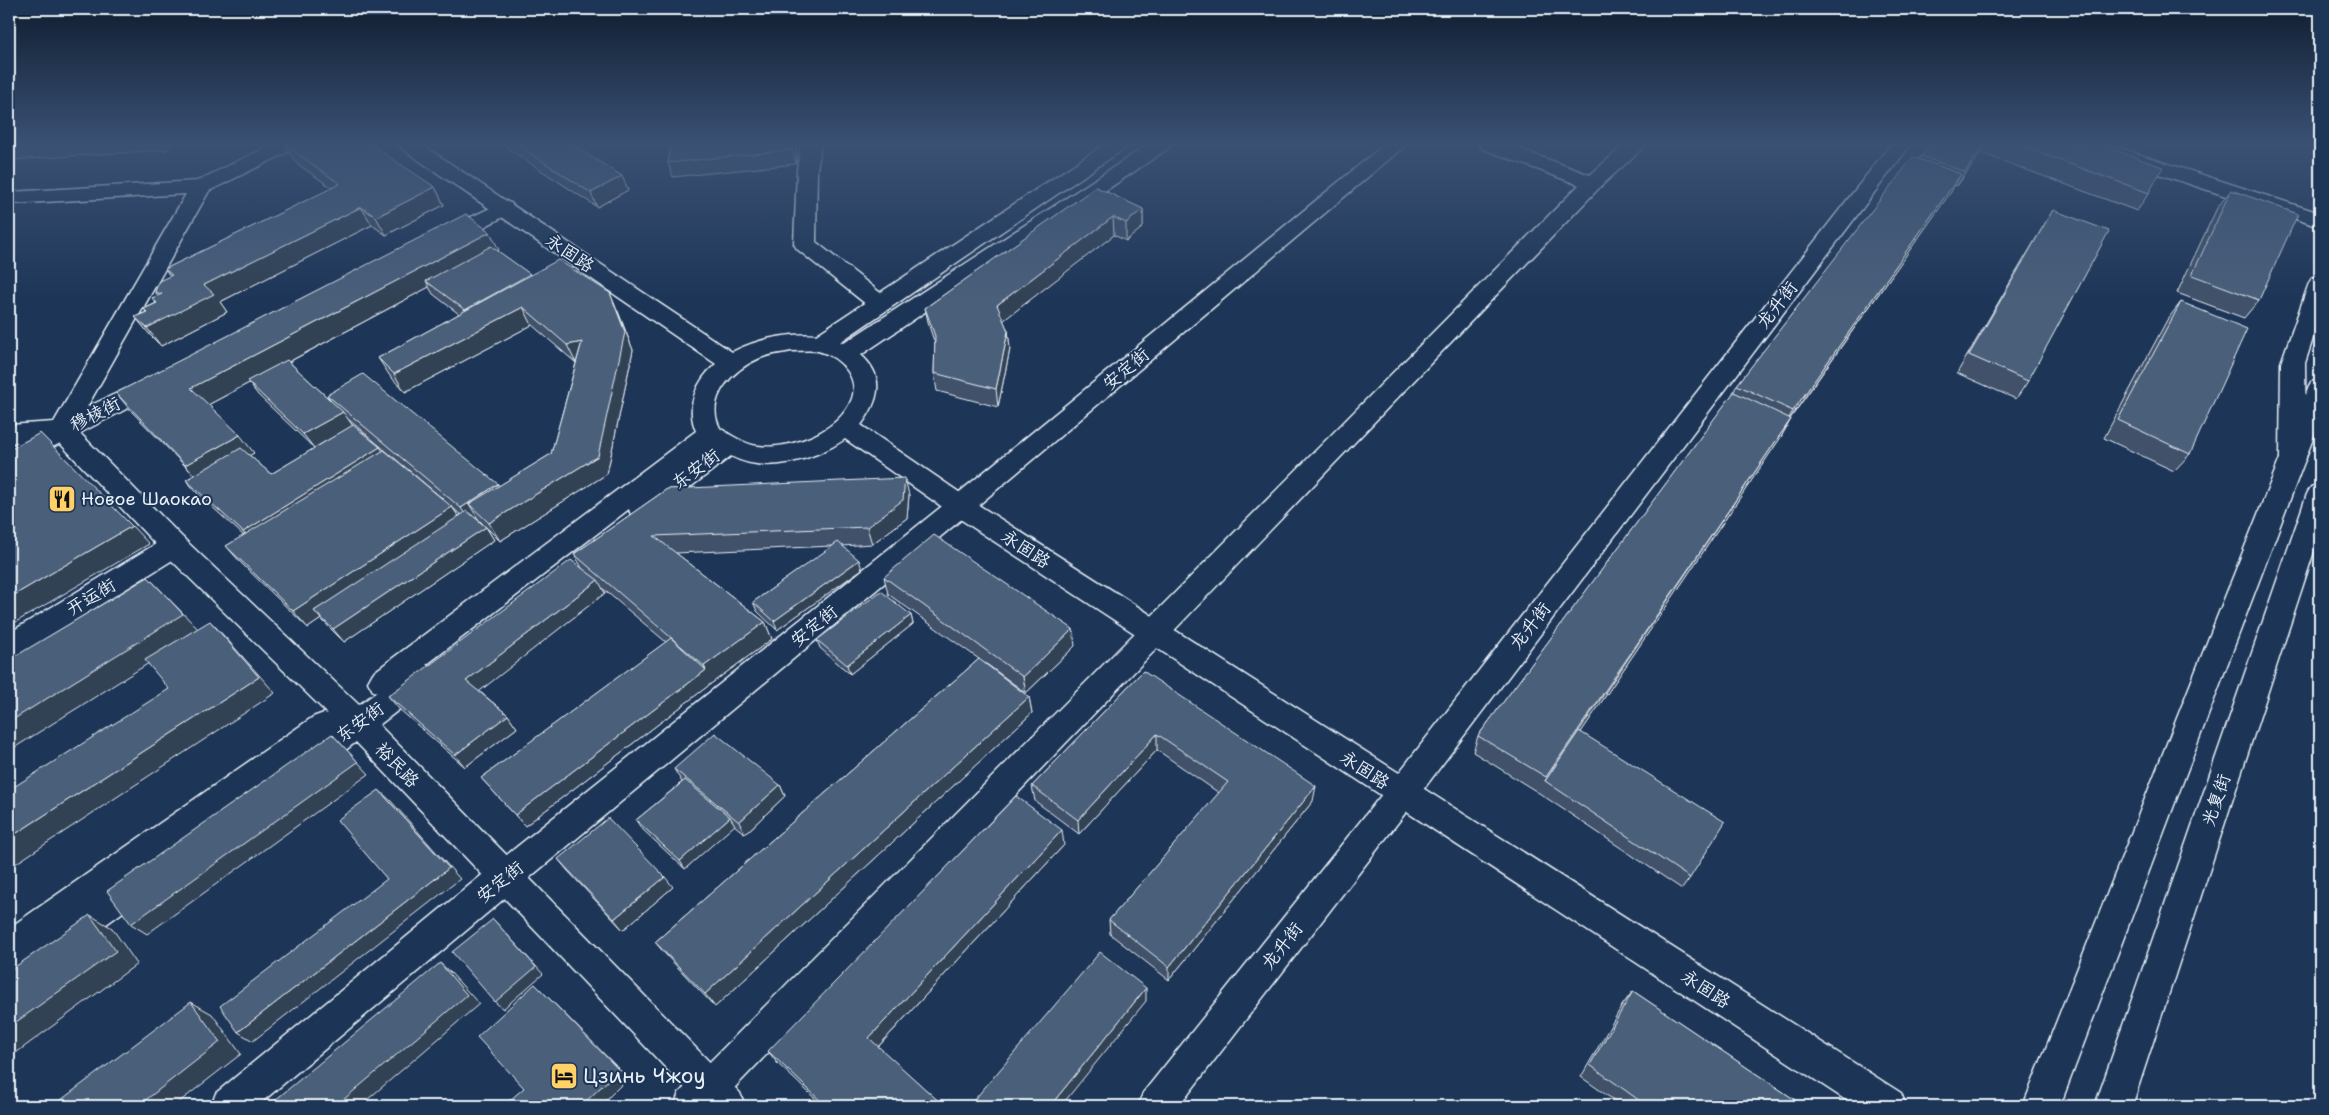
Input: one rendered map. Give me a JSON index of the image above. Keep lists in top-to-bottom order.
{
  "streets": {
    "street": [
      "永固路",
      "龙升街",
      "安定街",
      "穆棱街",
      "东安街",
      "开运街",
      "裕民路",
      "光复街"
    ]
  },
  "crossings": [
    ["永固路", "龙升街"],
    ["永固路", "安定街"],
    ["永固路", "东安街"],
    ["安定街", "裕民路"],
    ["穆棱街", "裕民路"],
    ["东安街", "裕民路"],
    ["开运街", "裕民路"]
  ],
  "places": {
    "restaurant": ["Новое Шаокао"],
    "hotel": ["Цзинь Чжоу"]
  }
}
